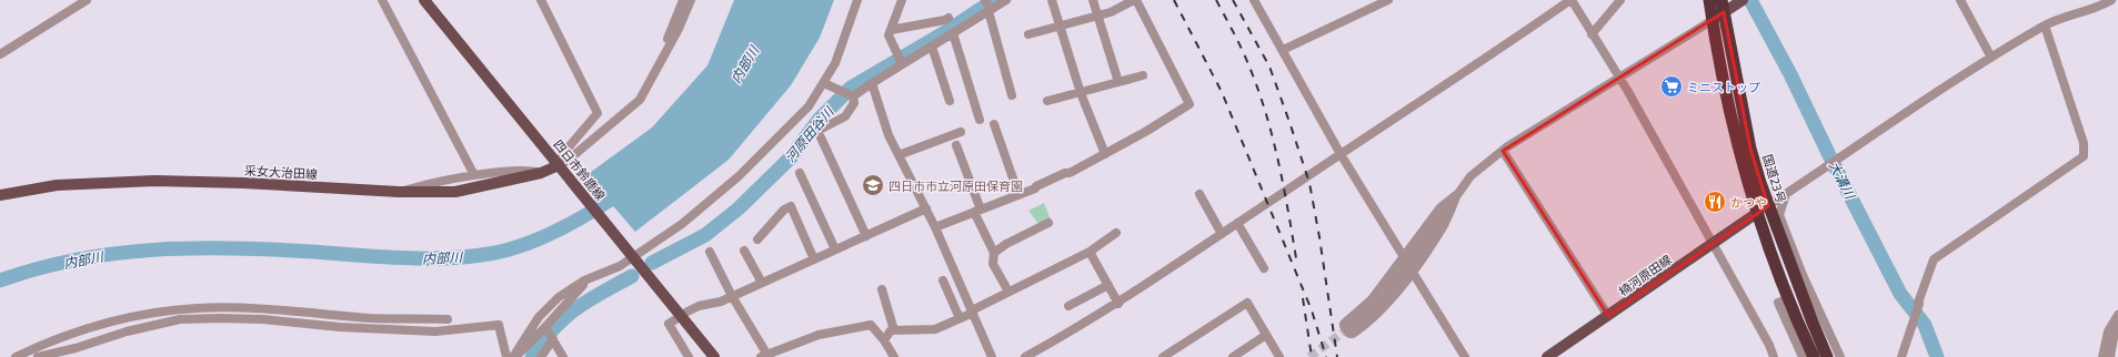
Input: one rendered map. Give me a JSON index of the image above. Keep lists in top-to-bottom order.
{
  "streets": {
    "highway": ["国道23号"],
    "main road": ["四日市鈴鹿線", "采女大治田線", "楠河原田線"]
  },
  "crossings": [
    ["四日市鈴鹿線", "采女大治田線"]
  ],
  "water": ["内部川", "河原田谷川", "大溝川"],
  "places": {
    "supermarket": ["ミニストップ"],
    "school or university": ["四日市市立河原田保育園"],
    "restaurant": ["かつや"]
  }
}
